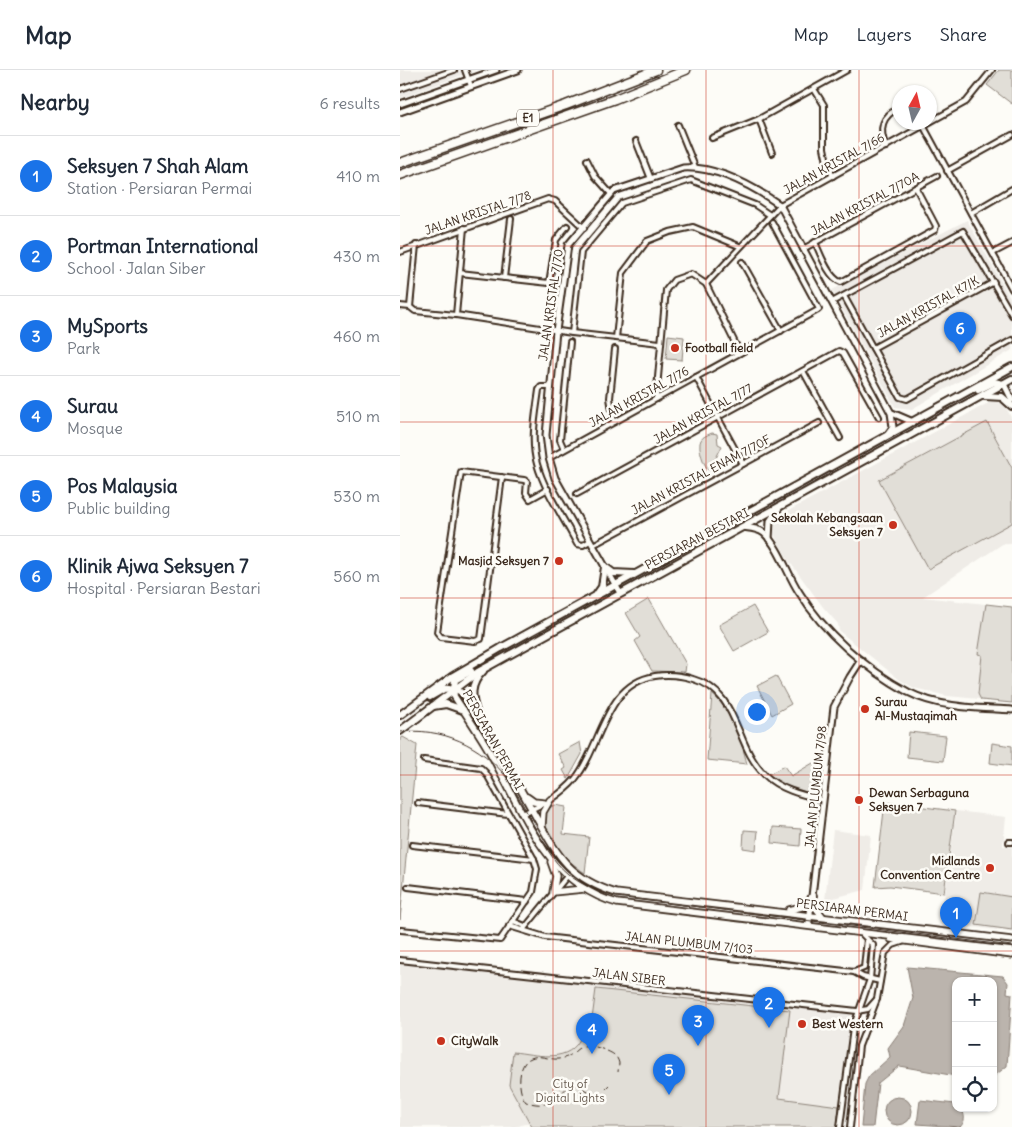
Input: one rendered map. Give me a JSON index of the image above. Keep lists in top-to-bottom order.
{
  "streets": {
    "highway": ["E1"],
    "main road": ["PERSIARAN BESTARI", "PERSIARAN PERMAI"],
    "street": [
      "JALAN KRISTAL 7/66",
      "JALAN KRISTAL 7/70A",
      "JALAN KRISTAL 7/78",
      "JALAN KRISTAL 7/70",
      "JALAN KRISTAL K7/K",
      "JALAN KRISTAL 7/76",
      "JALAN KRISTAL 7/77",
      "JALAN KRISTAL ENAM 7/70F",
      "JALAN PLUMBUM 7/98",
      "JALAN PLUMBUM 7/103",
      "JALAN SIBER"
    ]
  },
  "crossings": [
    ["JALAN KRISTAL 7/78", "JALAN KRISTAL 7/70"],
    ["JALAN KRISTAL 7/70", "JALAN KRISTAL 7/76"],
    ["JALAN KRISTAL 7/70", "JALAN KRISTAL ENAM 7/70F"],
    ["JALAN KRISTAL 7/70", "PERSIARAN BESTARI"],
    ["PERSIARAN BESTARI", "PERSIARAN PERMAI"],
    ["PERSIARAN PERMAI", "JALAN PLUMBUM 7/98"]
  ],
  "parks": ["City of Digital Lights"],
  "places": [
    "Football field",
    "Sekolah Kebangsaan Seksyen 7",
    "Masjid Seksyen 7",
    "Surau Al-Mustaqimah",
    "Dewan Serbaguna Seksyen 7",
    "Midlands Convention Centre",
    "Best Western",
    "CityWalk"
  ],
  "north": "top",
  "page": {
    "header": "Map",
    "nav": ["Map", "Layers", "Share"],
    "heading": ["Nearby", "6 results"],
    "list": [
      {
        "mark": "1",
        "name": "Seksyen 7 Shah Alam",
        "note": "Station · Persiaran Permai",
        "value": "410 m"
      },
      {
        "mark": "2",
        "name": "Portman International",
        "note": "School · Jalan Siber",
        "value": "430 m"
      },
      {
        "mark": "3",
        "name": "MySports",
        "note": "Park",
        "value": "460 m"
      },
      {
        "mark": "4",
        "name": "Surau",
        "note": "Mosque",
        "value": "510 m"
      },
      {
        "mark": "5",
        "name": "Pos Malaysia",
        "note": "Public building",
        "value": "530 m"
      },
      {
        "mark": "6",
        "name": "Klinik Ajwa Seksyen 7",
        "note": "Hospital · Persiaran Bestari",
        "value": "560 m"
      }
    ],
    "pins": [
      "6",
      "1",
      "2",
      "3",
      "4",
      "5"
    ],
    "map_buttons": ["+", "−"]
  }
}
